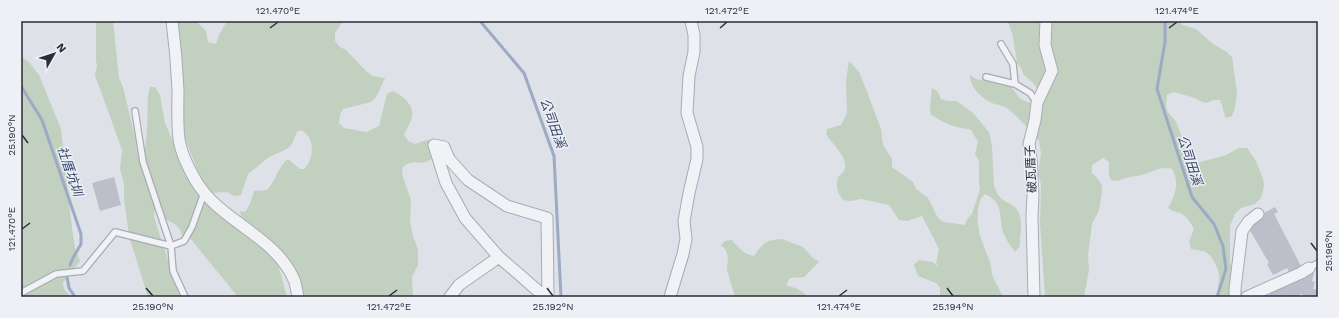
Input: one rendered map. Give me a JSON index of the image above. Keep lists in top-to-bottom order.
{
  "streets": {
    "street": ["破瓦厝子"]
  },
  "water": ["公司田溪", "社厝坑圳"],
  "north": "top right",
  "coordinates": [
    "121.470°E",
    "121.472°E",
    "121.474°E",
    "25.190°N",
    "25.196°N",
    "25.192°N",
    "25.194°N"
  ]
}
